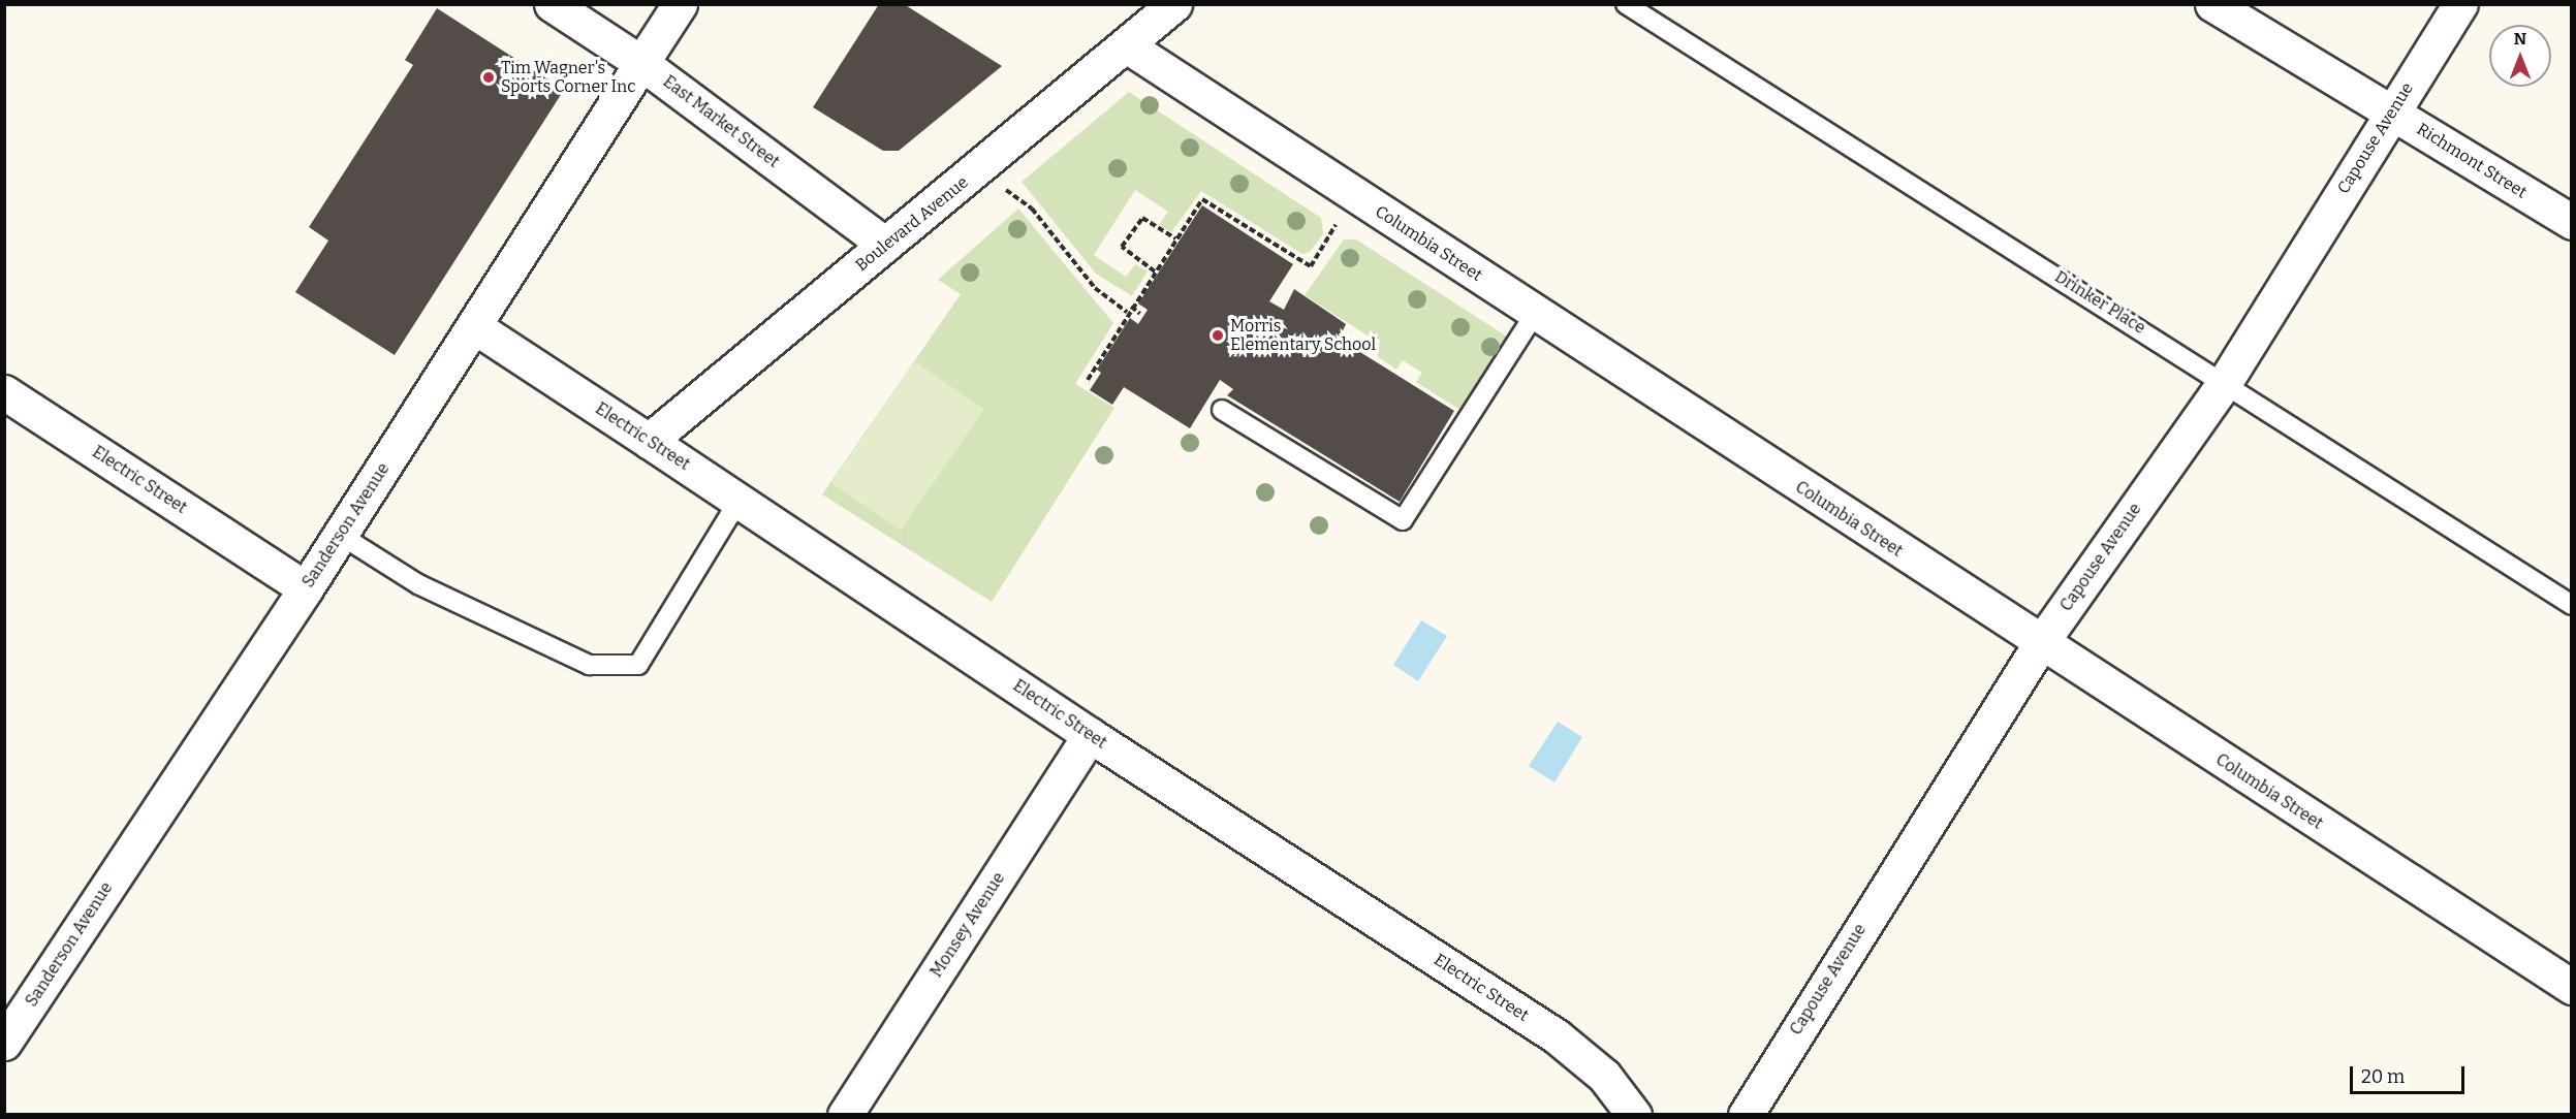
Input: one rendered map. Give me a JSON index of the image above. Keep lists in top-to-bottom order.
{
  "streets": {
    "street": [
      "East Market Street",
      "Capouse Avenue",
      "Richmont Street",
      "Boulevard Avenue",
      "Columbia Street",
      "Electric Street",
      "Sanderson Avenue",
      "Monsey Avenue"
    ],
    "lane": ["Drinker Place"]
  },
  "crossings": [
    ["East Market Street", "Boulevard Avenue"],
    ["East Market Street", "Sanderson Avenue"],
    ["Capouse Avenue", "Richmont Street"],
    ["Capouse Avenue", "Columbia Street"],
    ["Capouse Avenue", "Drinker Place"],
    ["Boulevard Avenue", "Columbia Street"],
    ["Boulevard Avenue", "Electric Street"],
    ["Electric Street", "Sanderson Avenue"],
    ["Electric Street", "Monsey Avenue"]
  ],
  "places": ["Tim Wagner's Sports Corner Inc", "Morris Elementary School"],
  "scale_bar": "20 m",
  "north": "top"
}
